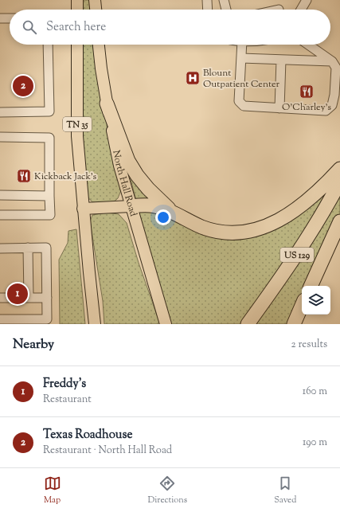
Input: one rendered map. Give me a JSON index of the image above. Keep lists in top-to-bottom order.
{
  "streets": {
    "highway": ["US 129"],
    "main road": ["TN 35", "North Hall Road"]
  },
  "places": {
    "hospital": ["Blount Outpatient Center"],
    "restaurant": ["O'Charley's", "Kickback Jack's"]
  },
  "page": {
    "search": "Search here",
    "pins": ["2", "1"],
    "heading": ["Nearby", "2 results"],
    "list": [
      {
        "mark": "1",
        "name": "Freddy's",
        "note": "Restaurant",
        "value": "160 m"
      },
      {
        "mark": "2",
        "name": "Texas Roadhouse",
        "note": "Restaurant · North Hall Road",
        "value": "190 m"
      }
    ],
    "nav": ["Map", "Directions", "Saved"]
  }
}
